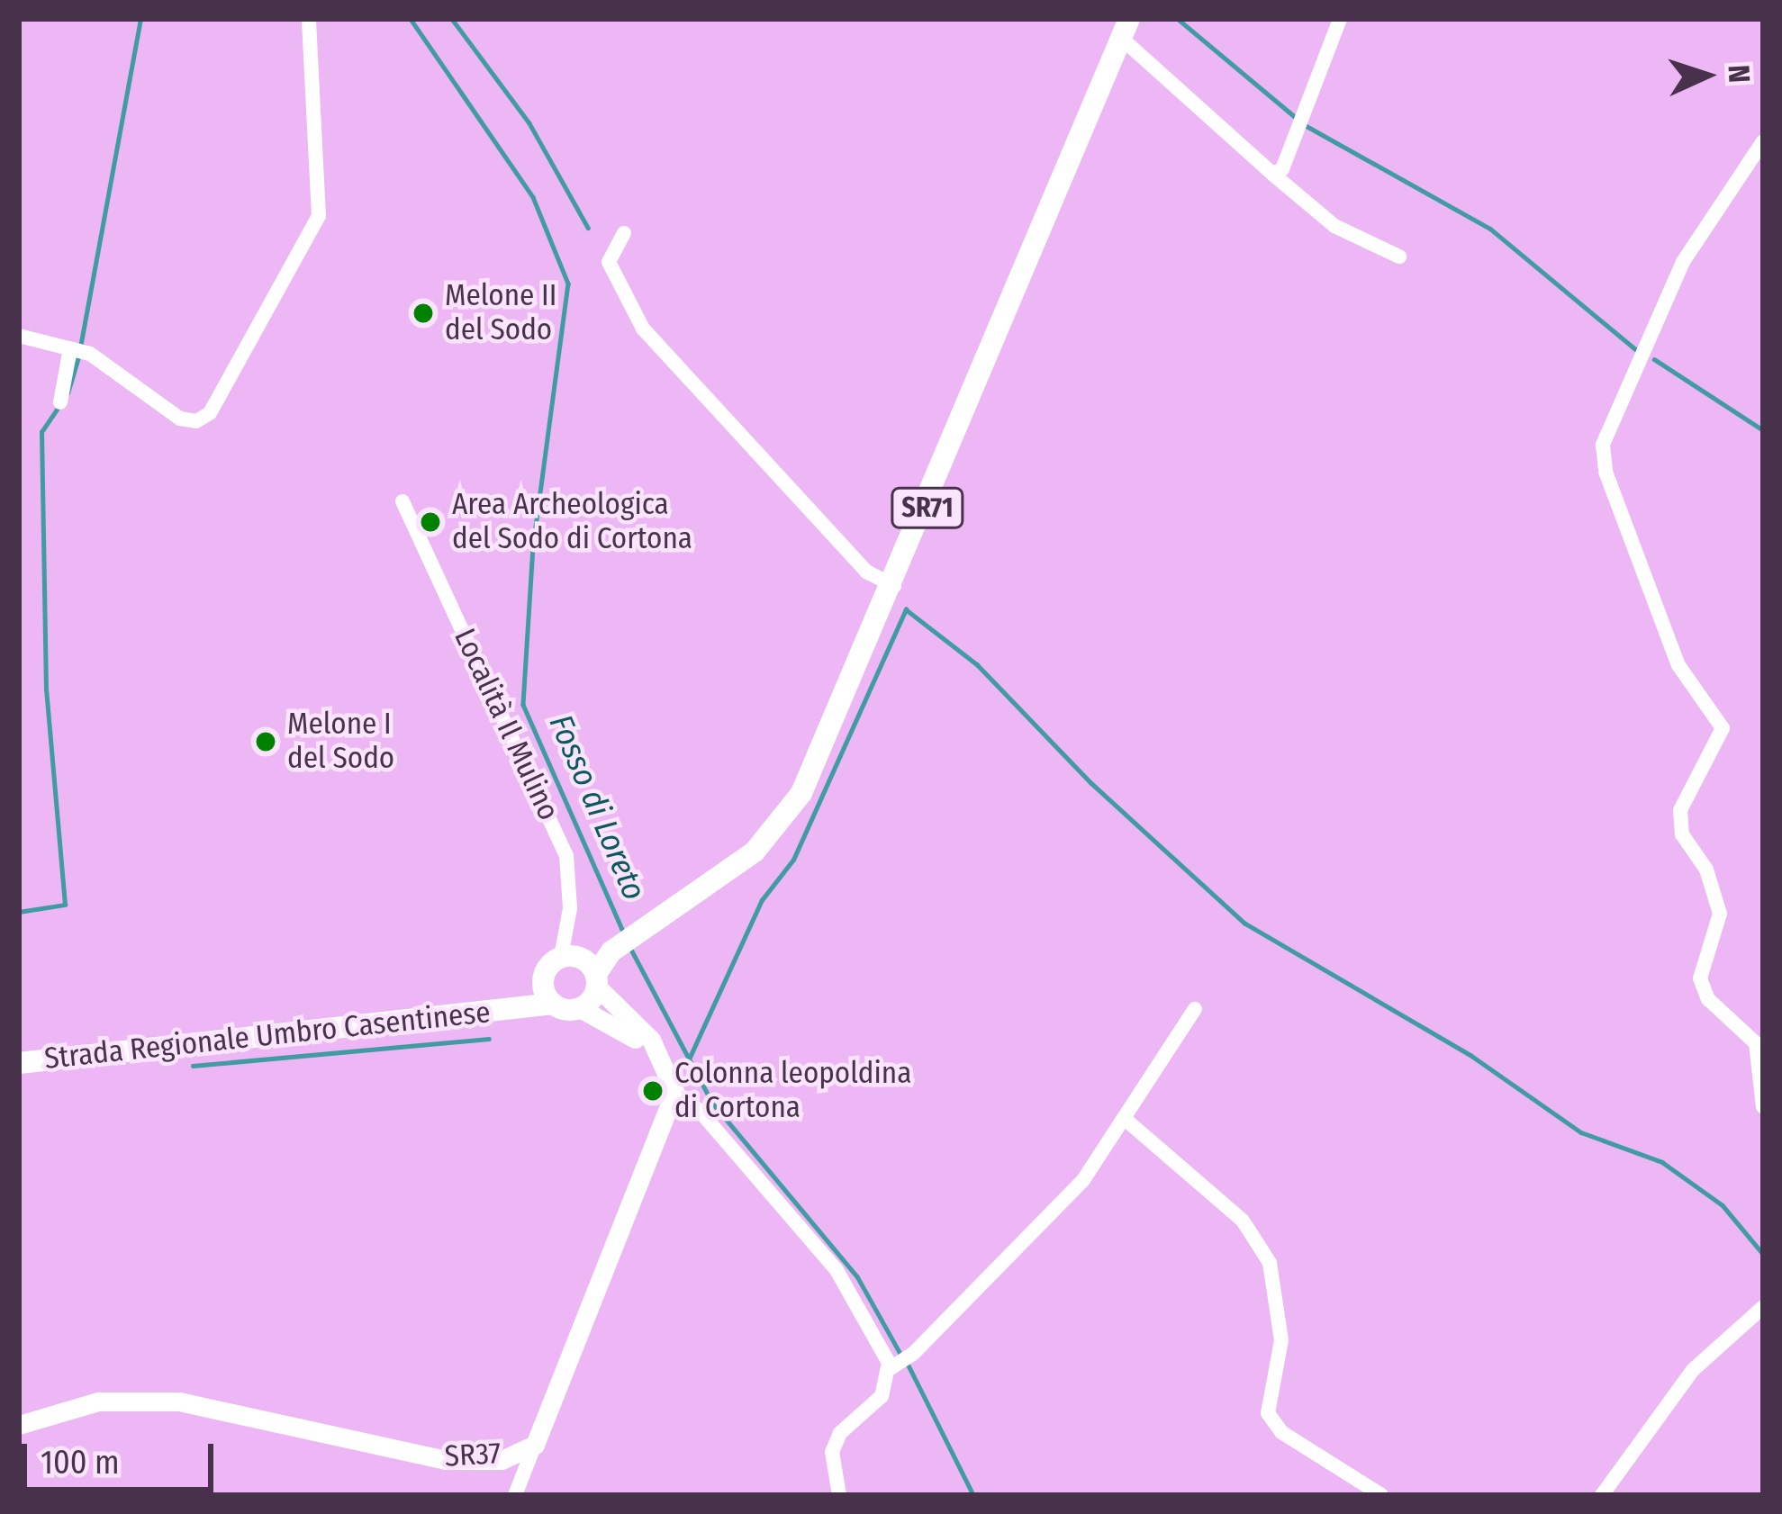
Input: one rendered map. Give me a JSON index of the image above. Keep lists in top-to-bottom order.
{
  "streets": {
    "main road": ["SR71", "Strada Regionale Umbro Casentinese"],
    "street": ["Località Il Mulino", "SR37"]
  },
  "crossings": [
    ["SR71", "Località Il Mulino"],
    ["SR71", "Strada Regionale Umbro Casentinese"]
  ],
  "water": ["Fosso di Loreto"],
  "places": [
    "Melone II del Sodo",
    "Area Archeologica del Sodo di Cortona",
    "Melone I del Sodo",
    "Colonna leopoldina di Cortona"
  ],
  "scale_bar": "100 m",
  "north": "right"
}
